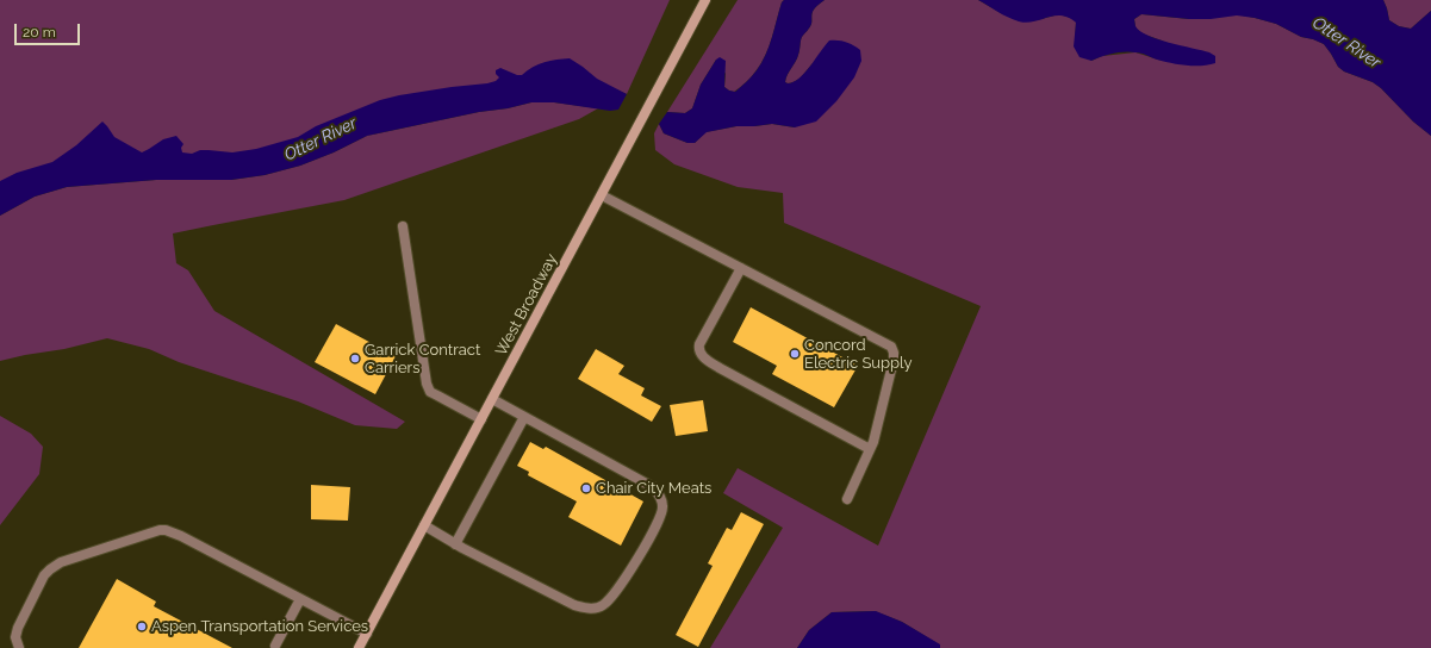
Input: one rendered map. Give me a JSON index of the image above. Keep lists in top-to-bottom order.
{
  "streets": {
    "main road": ["West Broadway"]
  },
  "water": ["Otter River"],
  "places": [
    "Concord Electric Supply",
    "Garrick Contract Carriers",
    "Chair City Meats",
    "Aspen Transportation Services"
  ],
  "scale_bar": "20 m"
}
